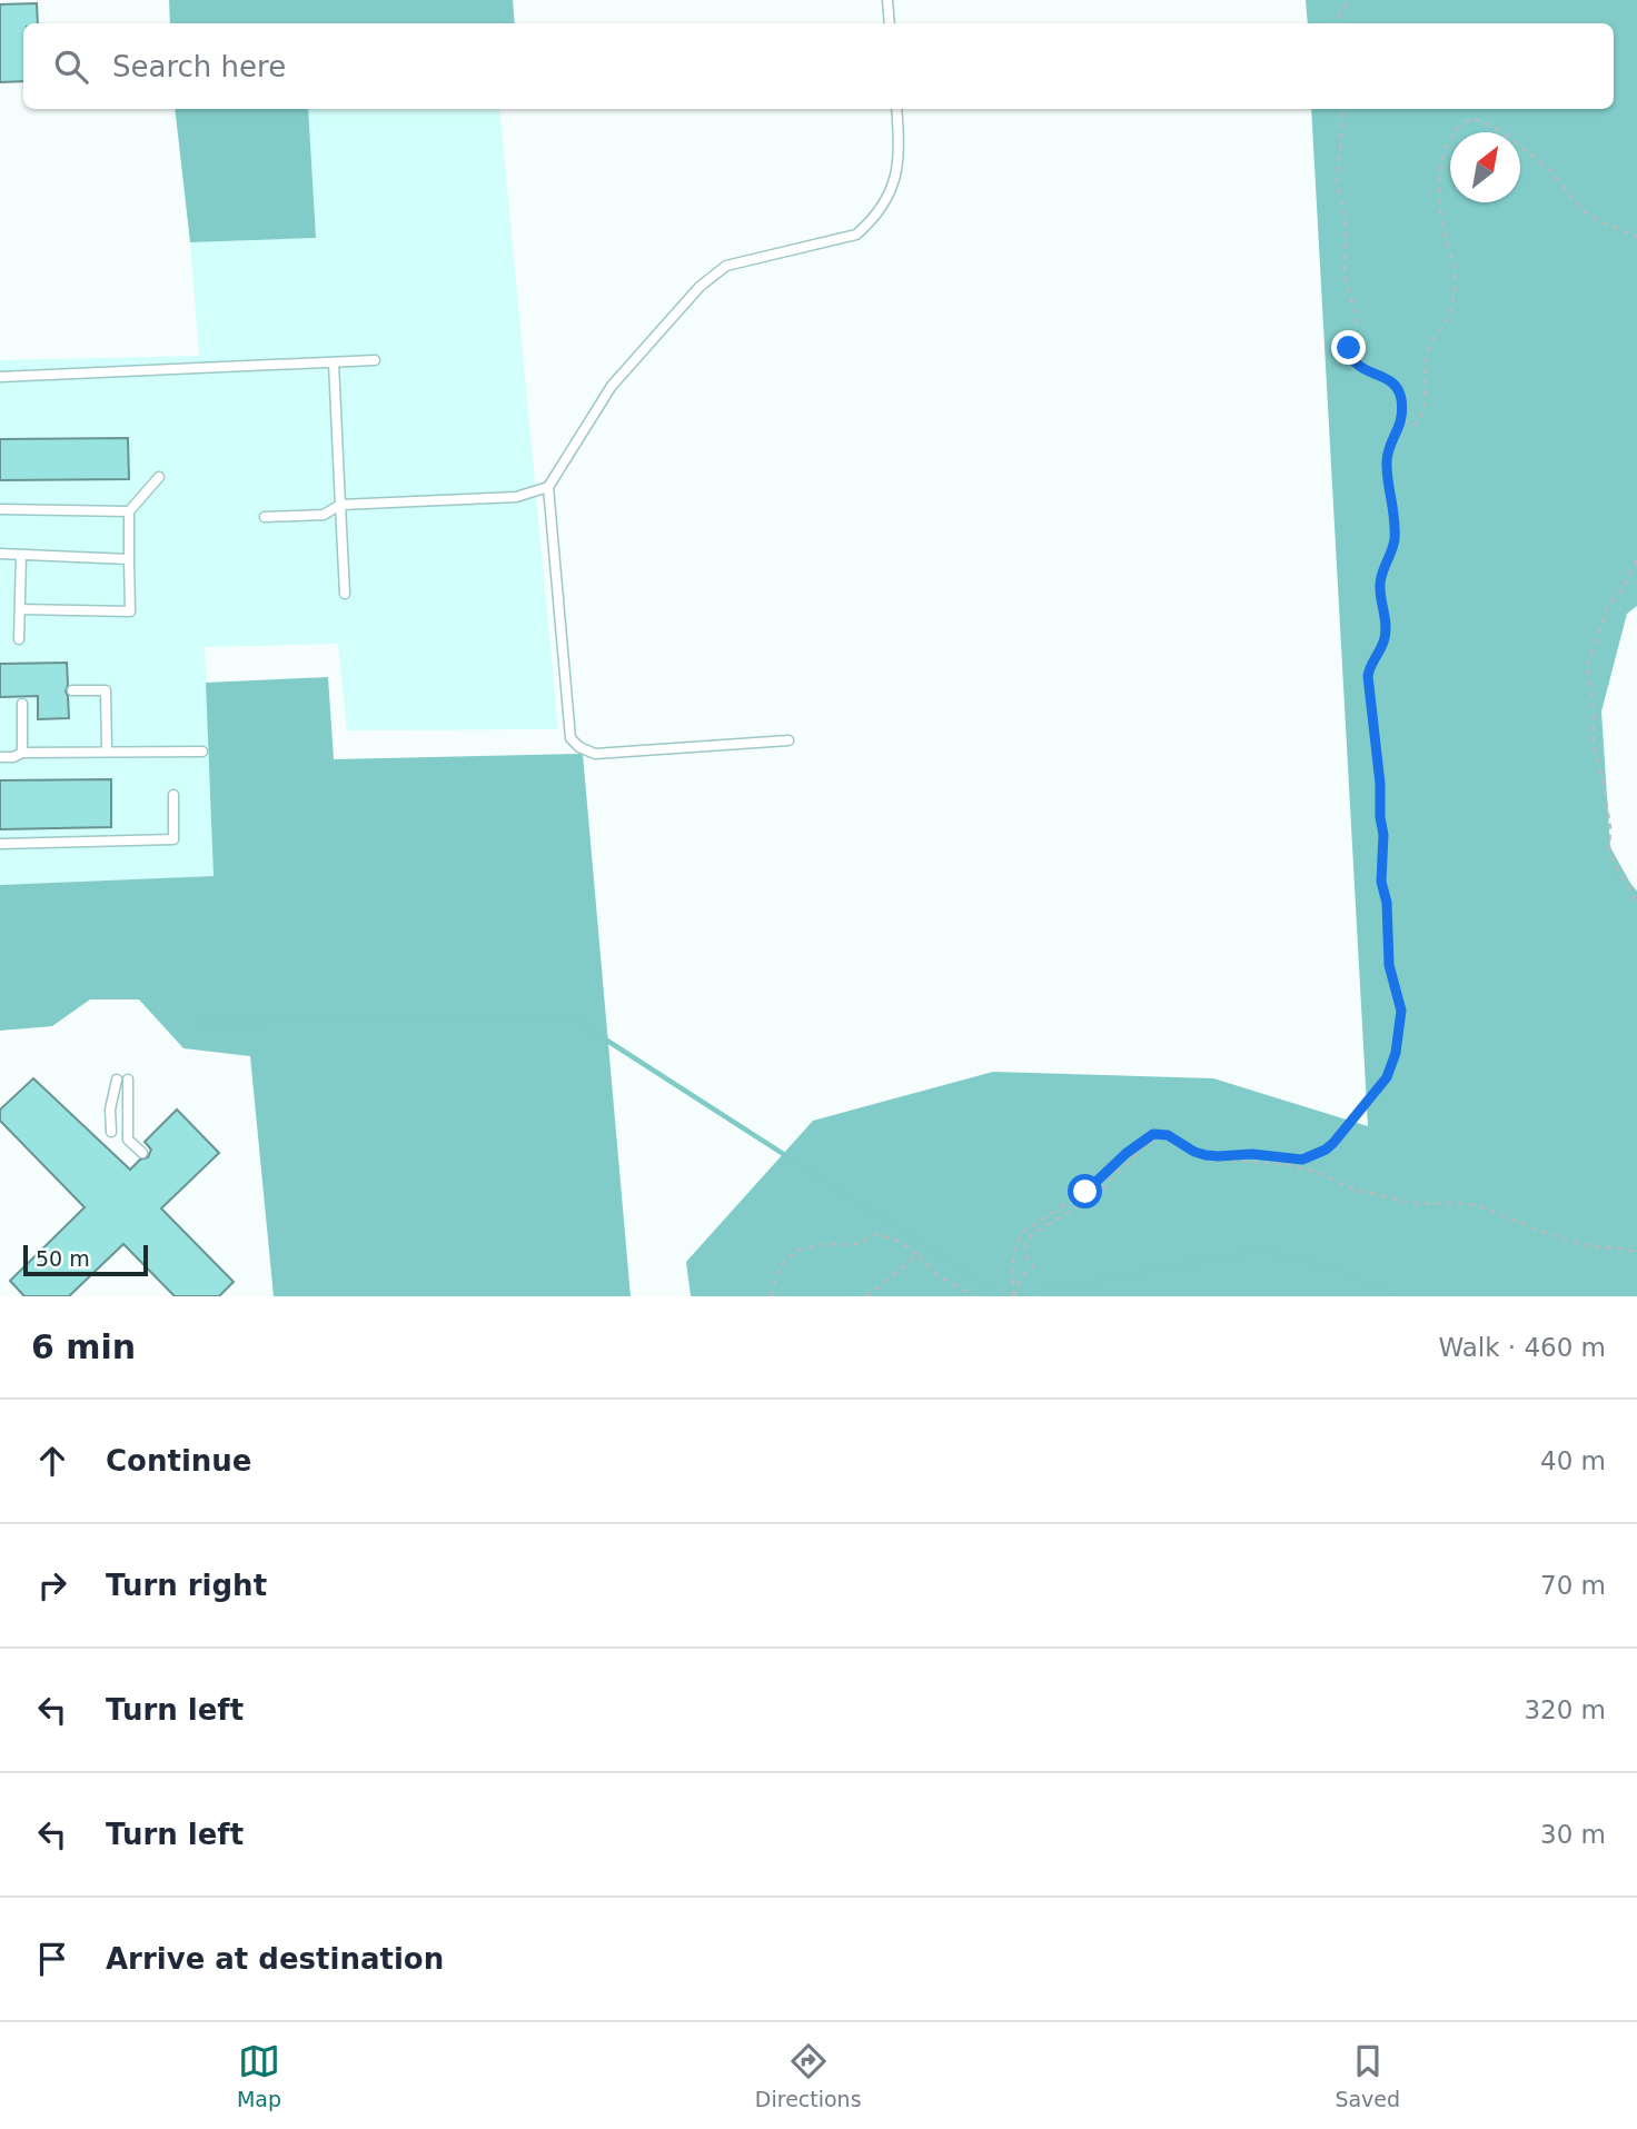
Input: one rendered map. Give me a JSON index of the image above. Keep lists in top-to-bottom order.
{
  "scale_bar": "50 m",
  "north": "top right",
  "page": {
    "search": "Search here",
    "scale": "50 m",
    "heading": ["6 min", "Walk · 460 m"],
    "list": [
      ["Continue", "40 m"],
      ["Turn right", "70 m"],
      ["Turn left", "320 m"],
      ["Turn left", "30 m"],
      "Arrive at destination"
    ],
    "nav": ["Map", "Directions", "Saved"]
  }
}
